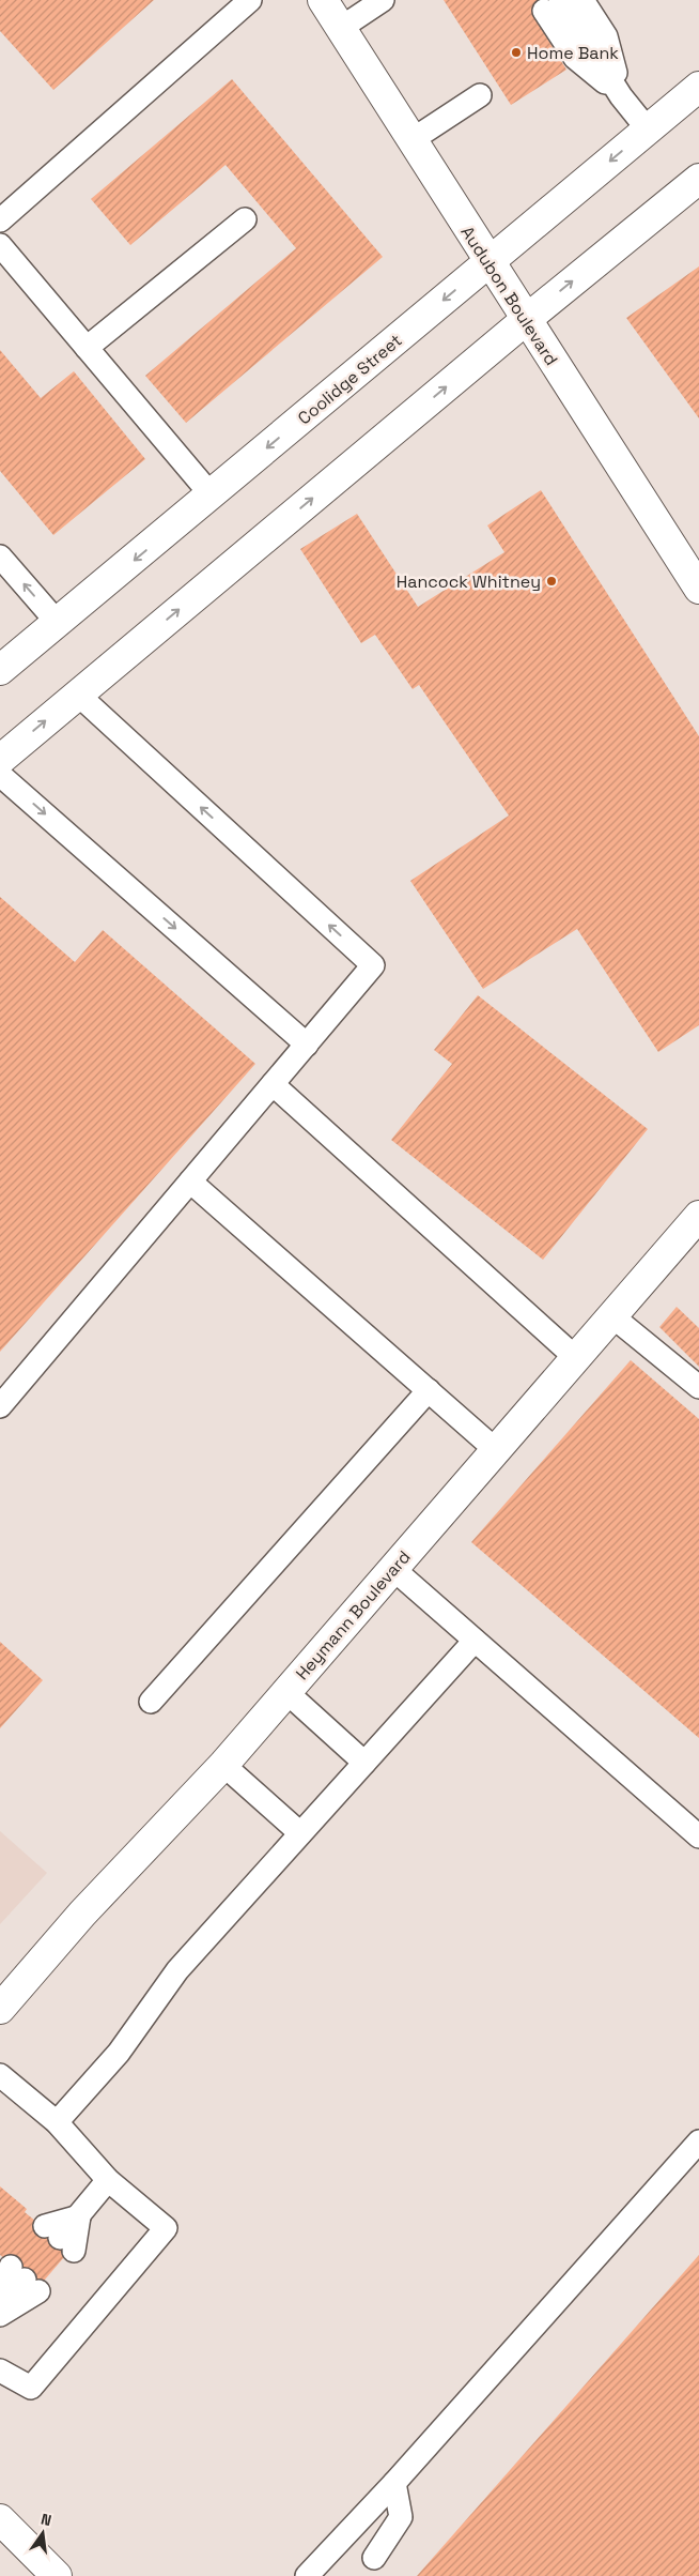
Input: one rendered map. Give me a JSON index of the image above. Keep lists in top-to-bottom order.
{
  "streets": {
    "street": ["Audubon Boulevard", "Coolidge Street", "Heymann Boulevard"]
  },
  "crossings": [
    ["Audubon Boulevard", "Coolidge Street"]
  ],
  "places": ["Home Bank", "Hancock Whitney"],
  "north": "top"
}
